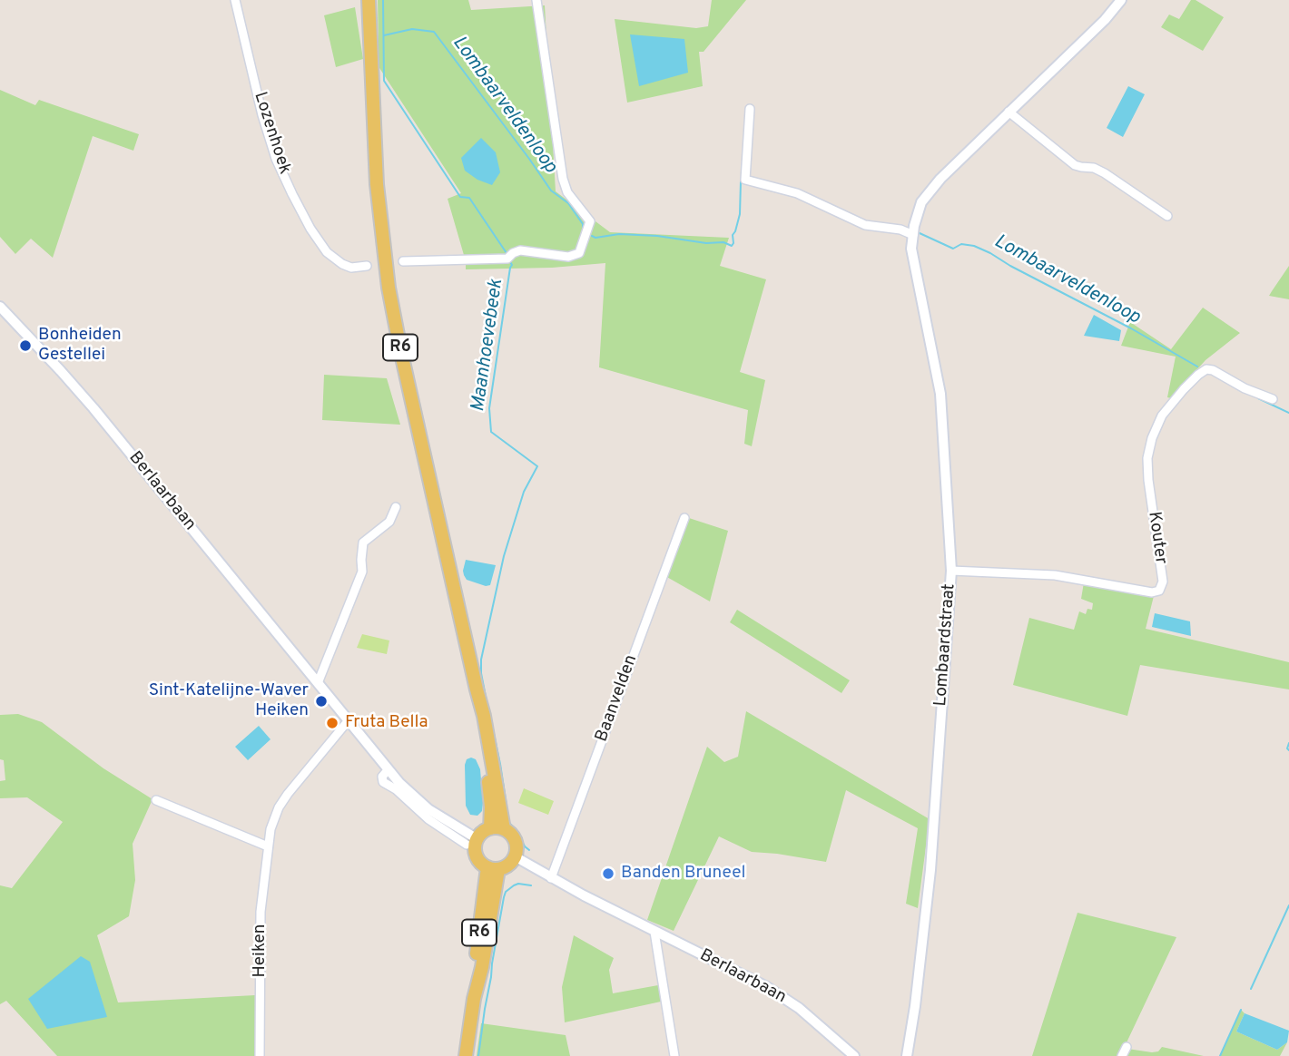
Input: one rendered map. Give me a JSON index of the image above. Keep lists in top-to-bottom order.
{
  "streets": {
    "main road": ["R6"],
    "street": [
      "Lozenhoek",
      "Berlaarbaan",
      "Kouter",
      "Lombaardstraat",
      "Baanvelden",
      "Heiken"
    ]
  },
  "crossings": [
    ["R6", "Berlaarbaan"],
    ["Berlaarbaan", "Baanvelden"],
    ["Berlaarbaan", "Heiken"],
    ["Kouter", "Lombaardstraat"]
  ],
  "water": ["Lombaarveldenloop", "Maanhoevebeek"],
  "places": [
    "Bonheiden Gestellei",
    "Sint-Katelijne-Waver Heiken",
    "Fruta Bella",
    "Banden Bruneel"
  ]
}
